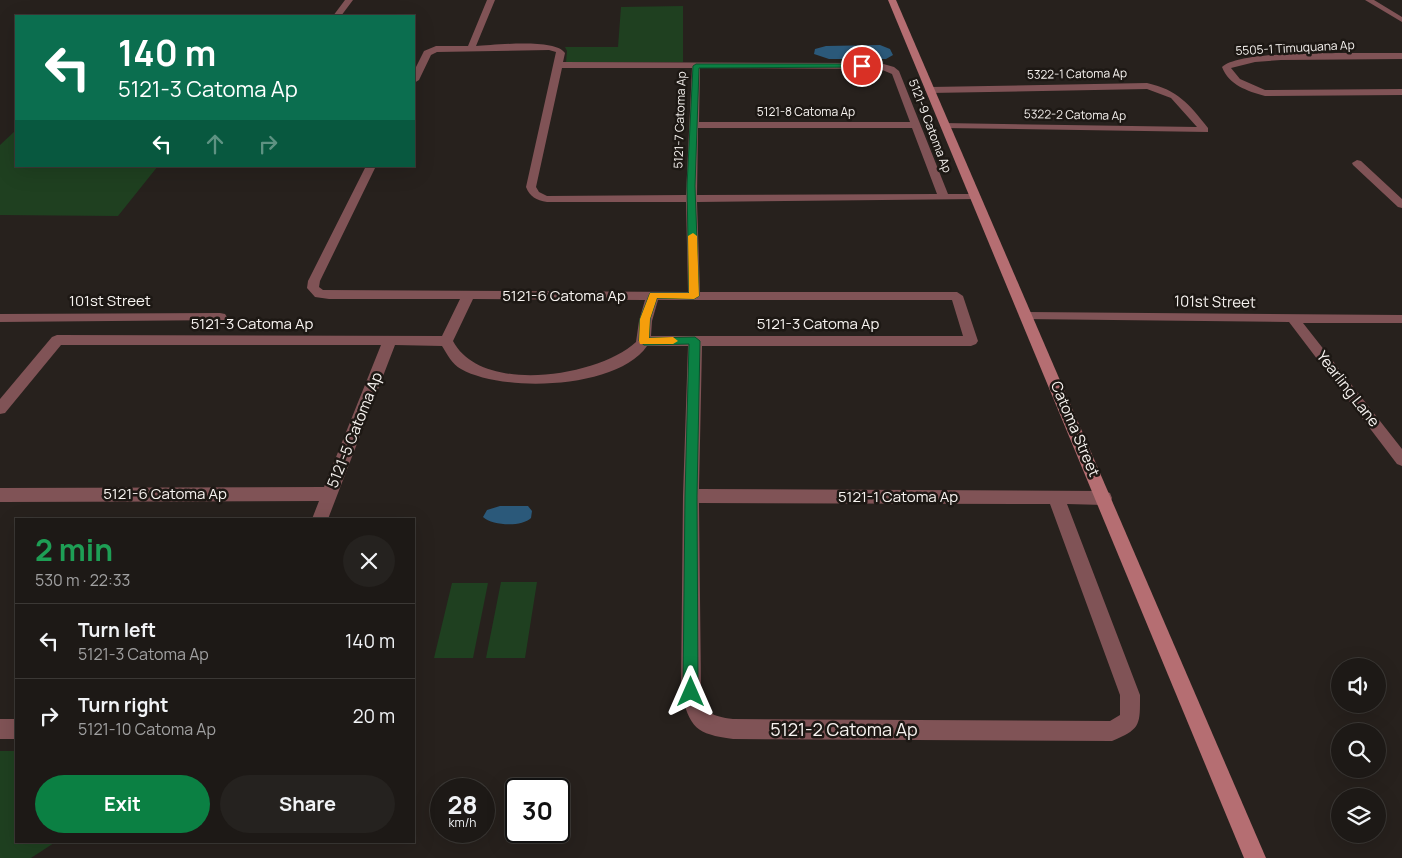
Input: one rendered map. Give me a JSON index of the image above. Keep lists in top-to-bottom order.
{
  "streets": {
    "street": [
      "5505-1 Timuquana Ap",
      "5322-1 Catoma Ap",
      "5121-8 Catoma Ap",
      "5322-2 Catoma Ap",
      "5121-7 Catoma Ap",
      "5121-9 Catoma Ap",
      "5121-6 Catoma Ap",
      "101st Street",
      "5121-3 Catoma Ap",
      "Yearling Lane",
      "Catoma Street",
      "5121-5 Catoma Ap",
      "5121-1 Catoma Ap",
      "5121-2 Catoma Ap"
    ]
  },
  "crossings": [
    ["5322-1 Catoma Ap", "5322-2 Catoma Ap"],
    ["5322-1 Catoma Ap", "Catoma Street"],
    ["5121-8 Catoma Ap", "5121-7 Catoma Ap"],
    ["5121-8 Catoma Ap", "5121-9 Catoma Ap"],
    ["5322-2 Catoma Ap", "Catoma Street"],
    ["5121-7 Catoma Ap", "5121-9 Catoma Ap"],
    ["5121-7 Catoma Ap", "5121-6 Catoma Ap"],
    ["5121-6 Catoma Ap", "5121-3 Catoma Ap"],
    ["5121-6 Catoma Ap", "5121-5 Catoma Ap"],
    ["101st Street", "Yearling Lane"],
    ["101st Street", "Catoma Street"],
    ["5121-3 Catoma Ap", "5121-5 Catoma Ap"],
    ["5121-3 Catoma Ap", "5121-2 Catoma Ap"],
    ["Catoma Street", "5121-1 Catoma Ap"],
    ["5121-1 Catoma Ap", "5121-2 Catoma Ap"]
  ],
  "page": {
    "turn": ["140 m", "5121-3 Catoma Ap"],
    "heading": ["2 min", "530 m · 22:33"],
    "list": [
      {
        "name": "Turn left",
        "note": "5121-3 Catoma Ap",
        "value": "140 m"
      },
      {
        "name": "Turn right",
        "note": "5121-10 Catoma Ap",
        "value": "20 m"
      }
    ],
    "buttons": ["Exit", "Share"],
    "speed": "28 km/h",
    "limit": "30"
  }
}
